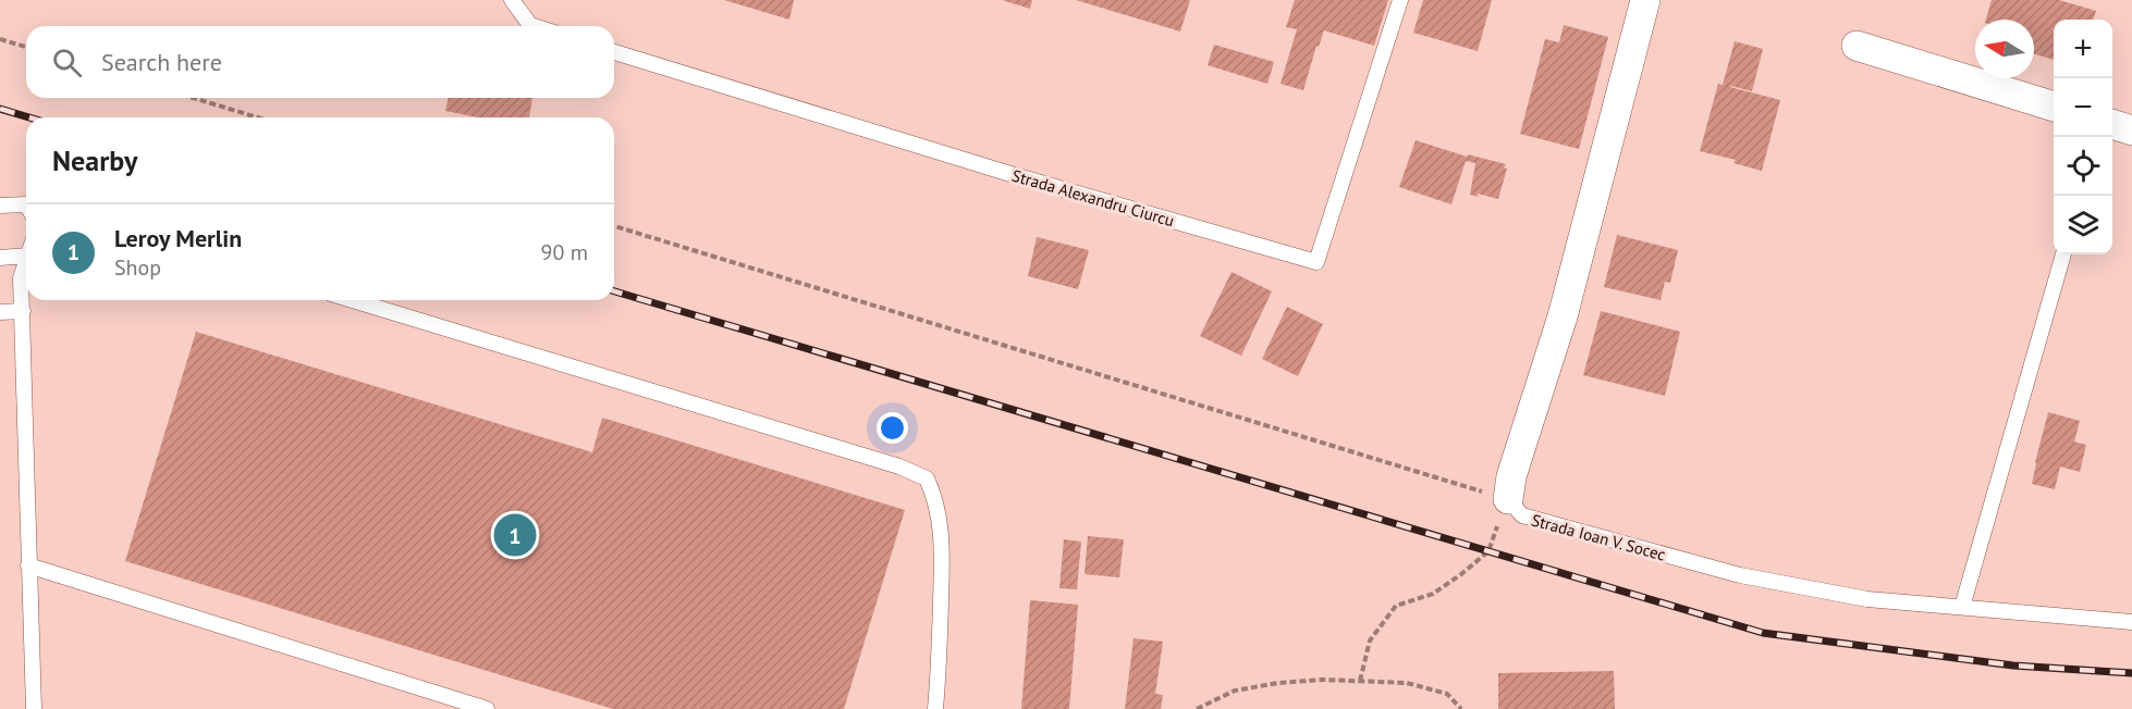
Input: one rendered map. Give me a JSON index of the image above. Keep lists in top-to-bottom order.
{
  "streets": {
    "lane": ["Strada Alexandru Ciurcu", "Strada Ioan V. Socec"]
  },
  "north": "left",
  "page": {
    "map_buttons": ["+", "−"],
    "search": "Search here",
    "heading": "Nearby",
    "list": [
      {
        "mark": "1",
        "name": "Leroy Merlin",
        "note": "Shop",
        "value": "90 m"
      }
    ],
    "pins": "1"
  }
}
